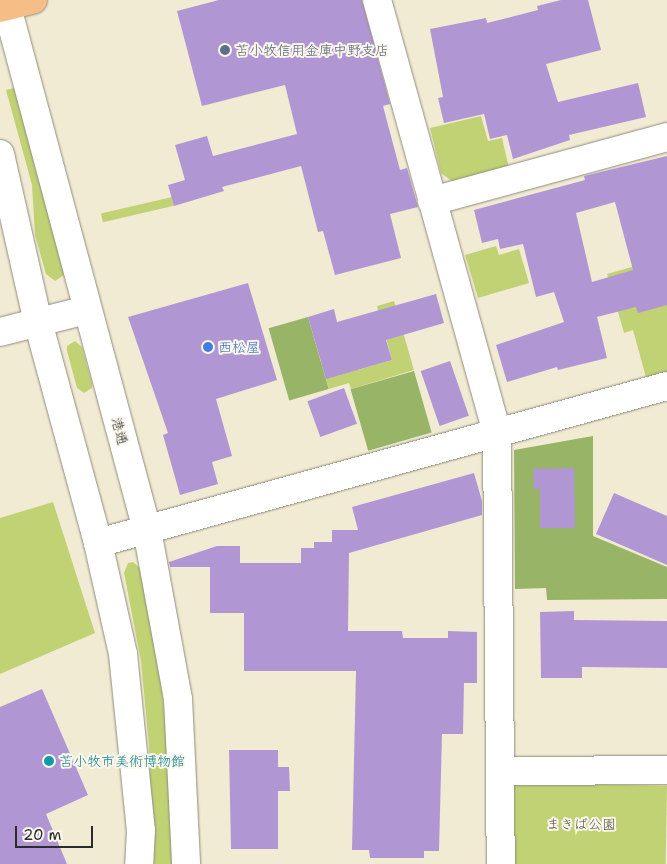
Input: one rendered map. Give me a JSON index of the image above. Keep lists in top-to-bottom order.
{
  "streets": {
    "street": ["港通"]
  },
  "parks": ["まきば公園"],
  "places": ["苫小牧信用金庫中野支店", "西松屋", "苫小牧市美術博物館"],
  "scale_bar": "20 m"
}
